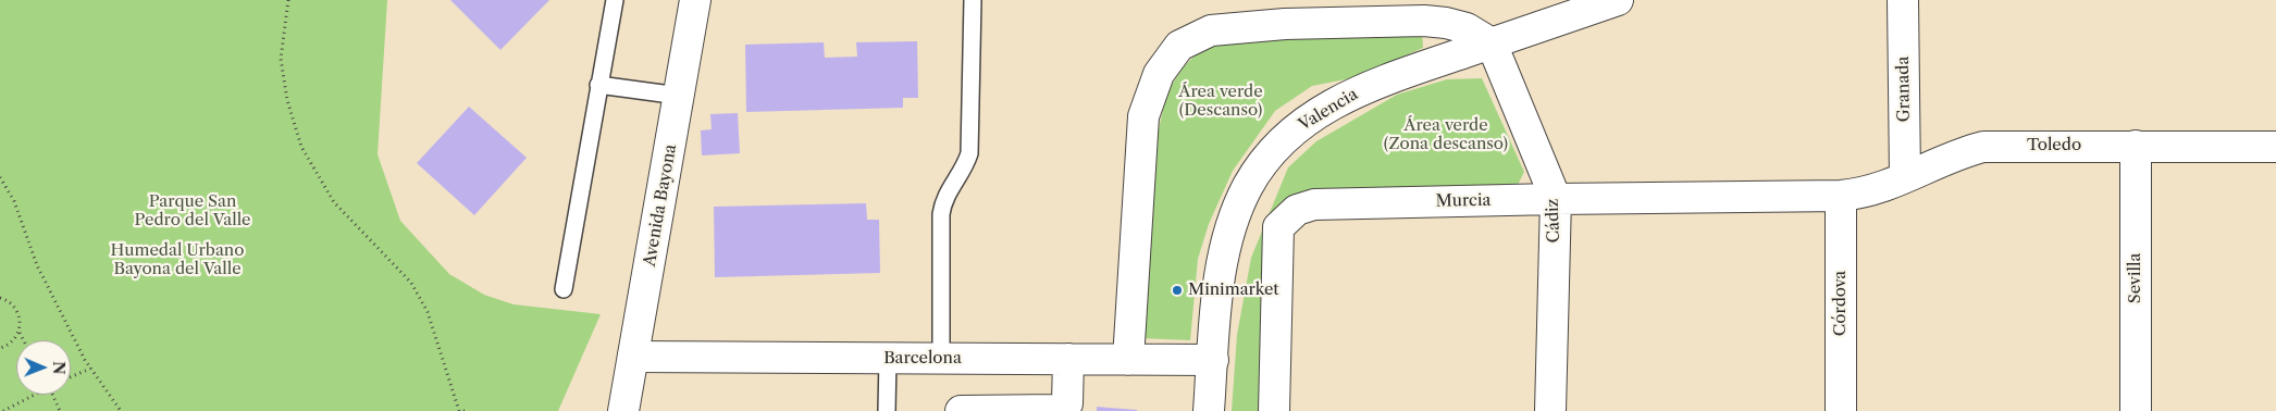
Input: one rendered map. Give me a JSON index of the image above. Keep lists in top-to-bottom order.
{
  "streets": {
    "street": [
      "Granada",
      "Valencia",
      "Toledo",
      "Murcia",
      "Avenida Bayona",
      "Cádiz",
      "Sevilla",
      "Córdova",
      "Barcelona"
    ]
  },
  "crossings": [
    ["Granada", "Toledo"],
    ["Valencia", "Cádiz"],
    ["Valencia", "Barcelona"],
    ["Toledo", "Murcia"],
    ["Toledo", "Sevilla"],
    ["Toledo", "Córdova"],
    ["Murcia", "Cádiz"],
    ["Murcia", "Córdova"],
    ["Avenida Bayona", "Barcelona"]
  ],
  "parks": [
    "Área verde (Descanso)",
    "Área verde (Zona descanso)",
    "Parque San Pedro del Valle",
    "Humedal Urbano Bayona del Valle"
  ],
  "places": ["Minimarket"],
  "north": "right"
}
